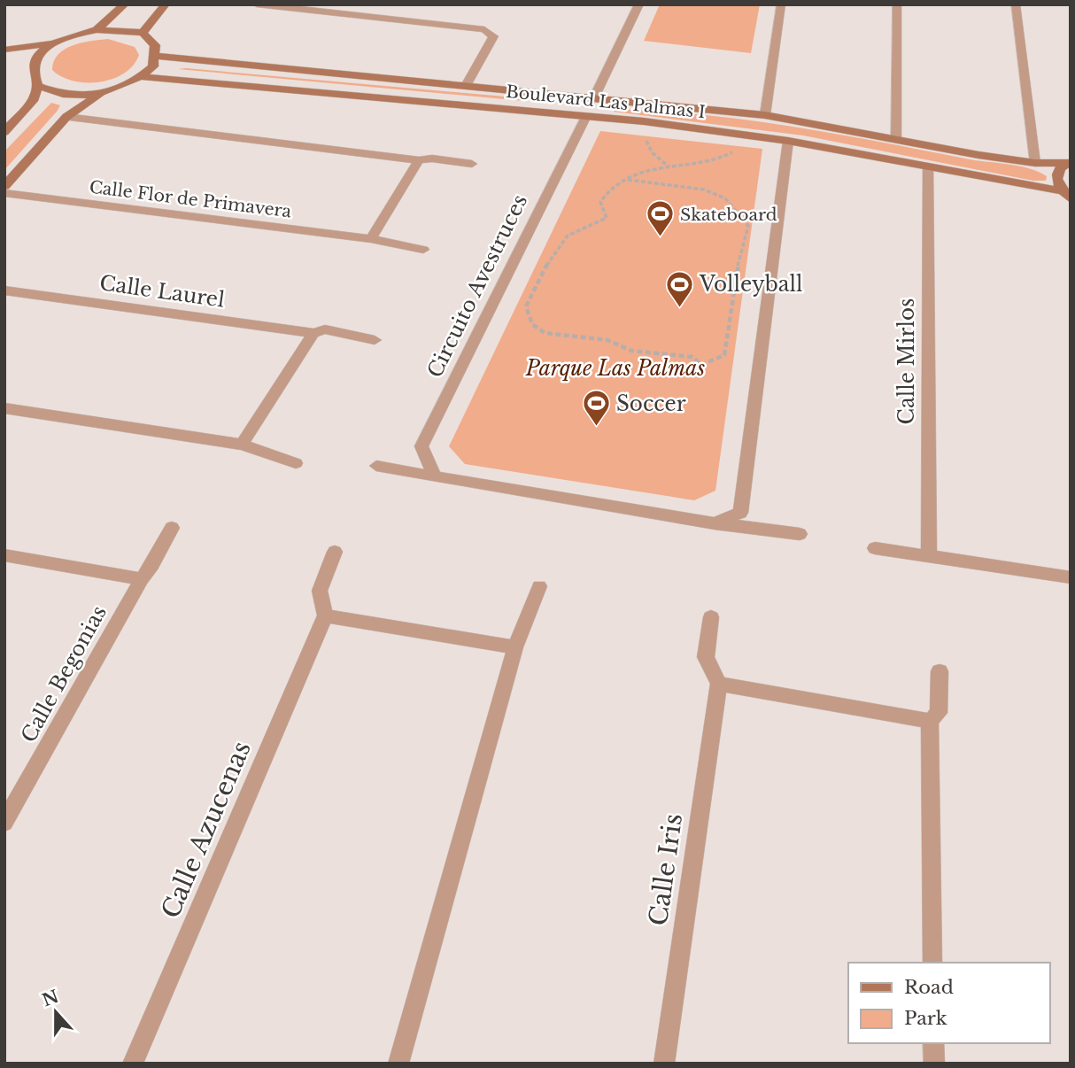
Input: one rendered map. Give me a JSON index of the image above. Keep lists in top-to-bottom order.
{
  "streets": {
    "street": [
      "Boulevard Las Palmas I",
      "Calle Flor de Primavera",
      "Circuito Avestruces",
      "Calle Laurel",
      "Calle Mirlos",
      "Calle Begonias",
      "Calle Azucenas",
      "Calle Iris"
    ]
  },
  "crossings": [
    ["Boulevard Las Palmas I", "Circuito Avestruces"],
    ["Boulevard Las Palmas I", "Calle Mirlos"]
  ],
  "parks": ["Parque Las Palmas"],
  "places": {
    "sports": ["Skateboard", "Volleyball", "Soccer"]
  },
  "legend": ["Road", "Park"],
  "north": "top"
}
